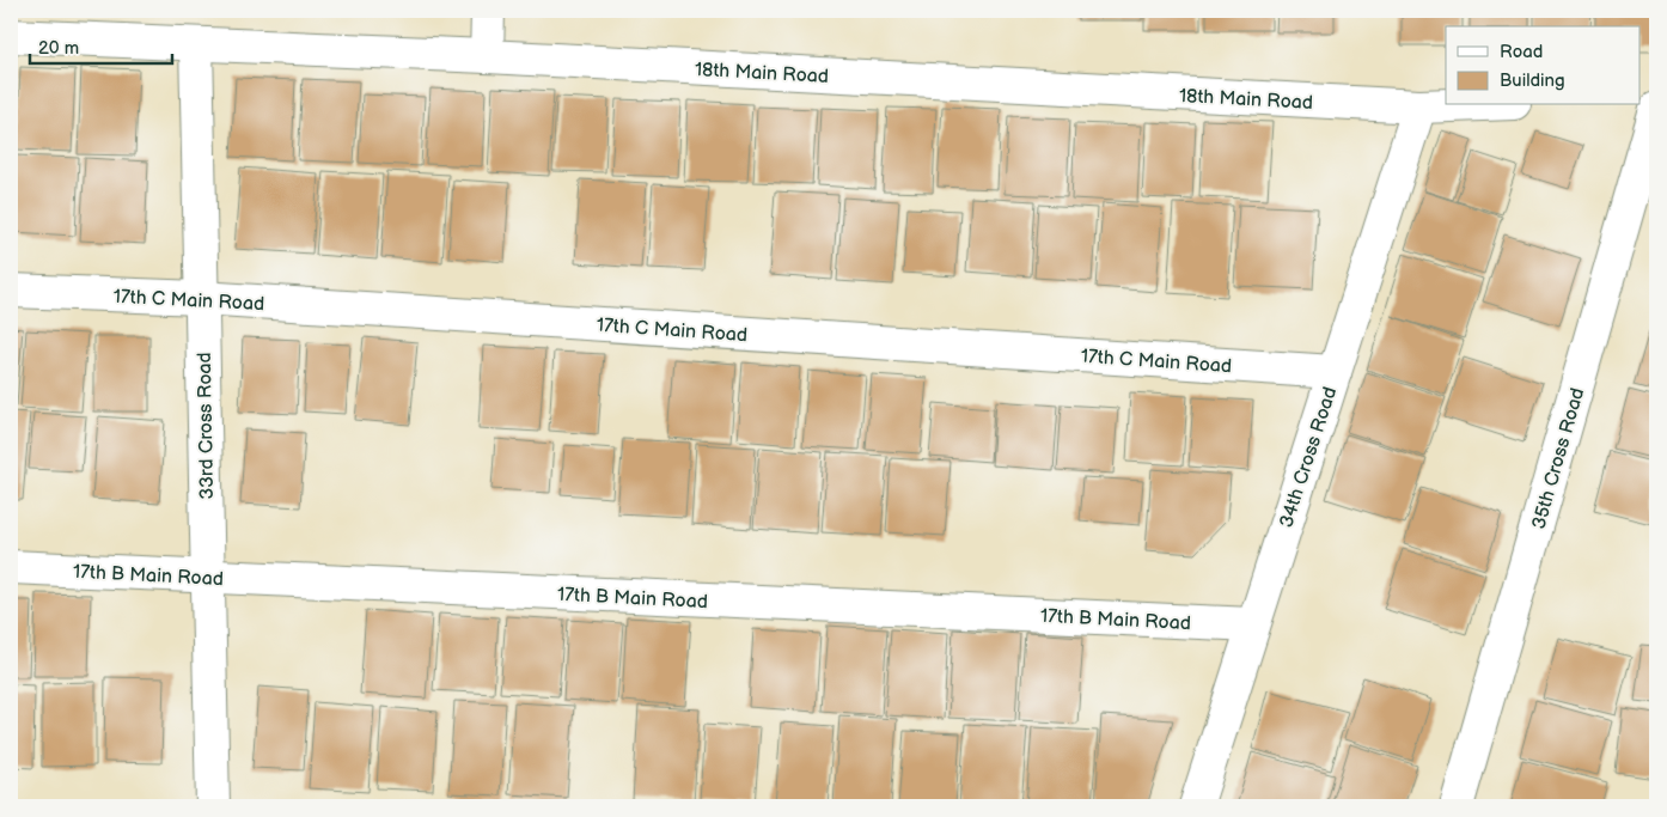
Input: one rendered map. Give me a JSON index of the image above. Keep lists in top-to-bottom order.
{
  "streets": {
    "street": [
      "18th Main Road",
      "17th C Main Road",
      "33rd Cross Road",
      "34th Cross Road",
      "35th Cross Road",
      "17th B Main Road"
    ]
  },
  "crossings": [
    ["18th Main Road", "33rd Cross Road"],
    ["18th Main Road", "34th Cross Road"],
    ["17th C Main Road", "33rd Cross Road"],
    ["17th C Main Road", "34th Cross Road"],
    ["33rd Cross Road", "17th B Main Road"],
    ["34th Cross Road", "17th B Main Road"]
  ],
  "legend": ["Road", "Building"],
  "scale_bar": "20 m"
}
